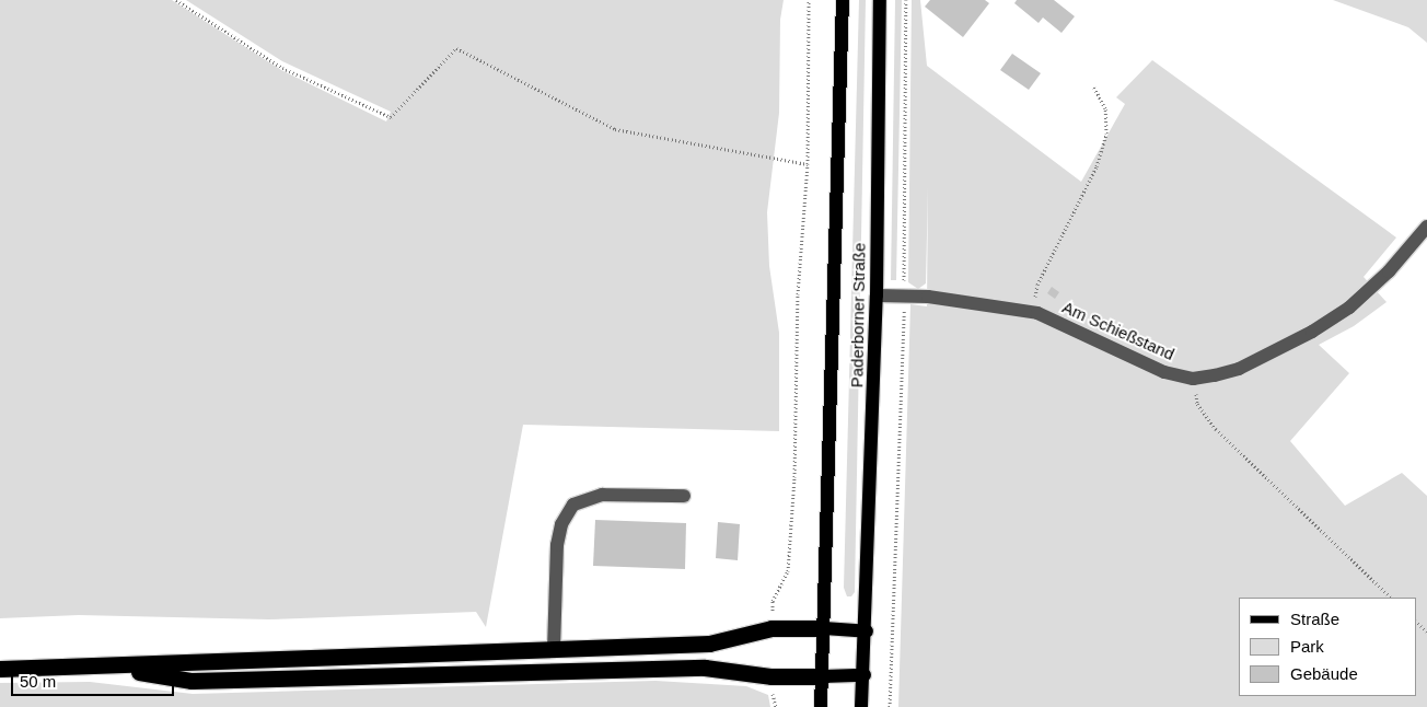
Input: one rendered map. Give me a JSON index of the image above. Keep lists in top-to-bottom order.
{
  "streets": {
    "main road": ["Paderborner Straße"],
    "street": ["Am Schießstand"]
  },
  "crossings": [
    ["Paderborner Straße", "Am Schießstand"]
  ],
  "legend": ["Straße", "Park", "Gebäude"],
  "scale_bar": "50 m"
}
